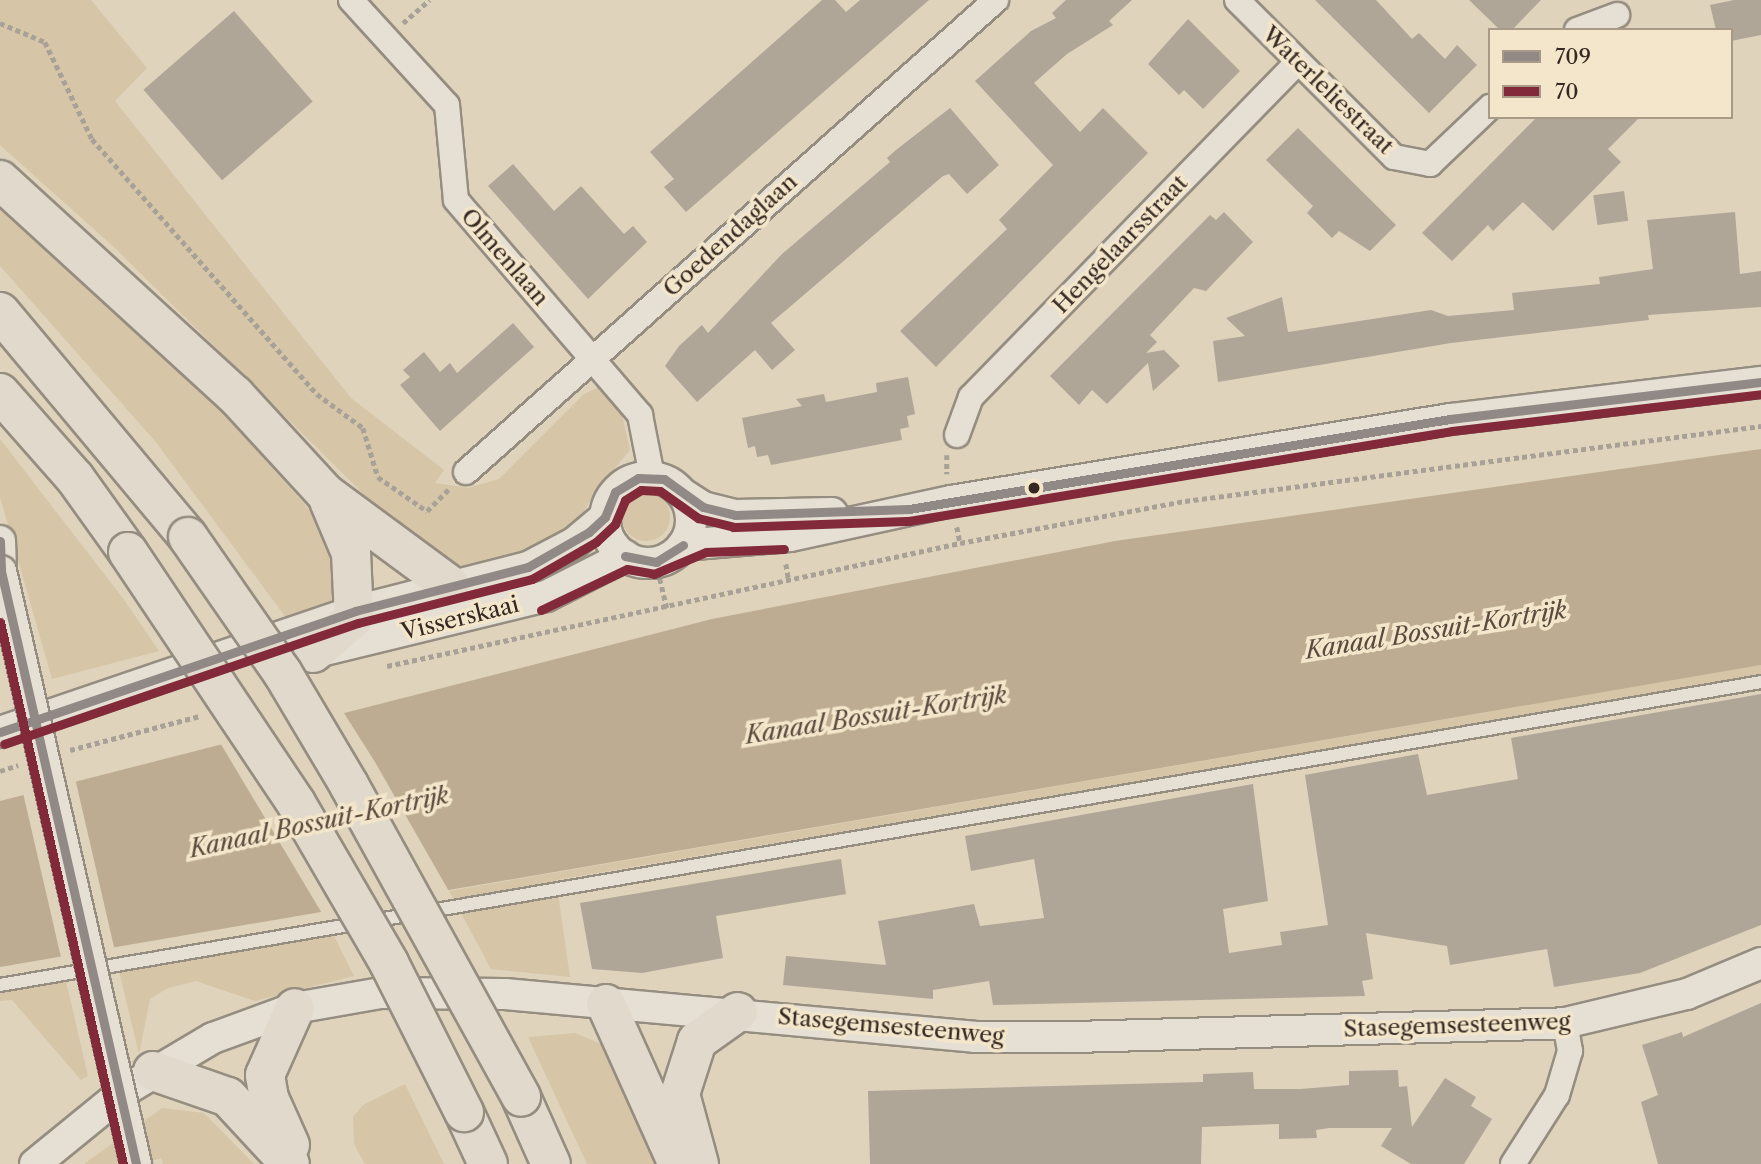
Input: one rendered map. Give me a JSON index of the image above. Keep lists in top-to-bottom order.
{
  "streets": {
    "street": [
      "Waterleliestraat",
      "Goedendaglaan",
      "Hengelaarsstraat",
      "Olmenlaan",
      "Visserskaai",
      "Stasegemsesteenweg"
    ]
  },
  "crossings": [
    ["Waterleliestraat", "Hengelaarsstraat"],
    ["Goedendaglaan", "Olmenlaan"],
    ["Olmenlaan", "Visserskaai"]
  ],
  "water": ["Kanaal Bossuit-Kortrijk"],
  "lines": ["transit line 709", "transit line 70"],
  "legend": ["709", "70"]
}
